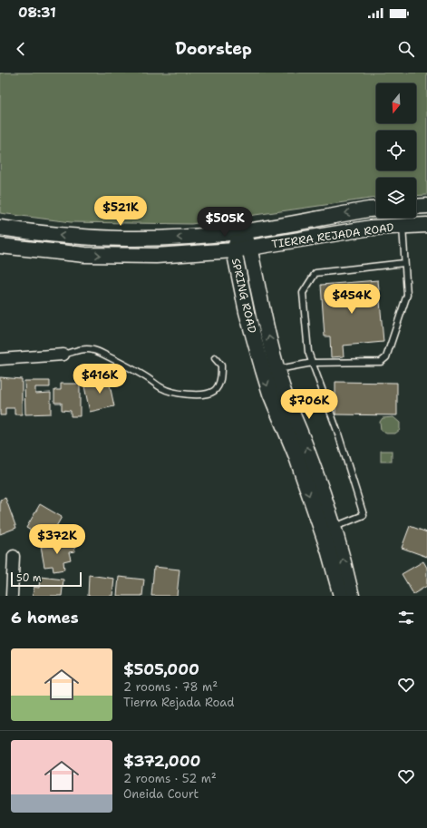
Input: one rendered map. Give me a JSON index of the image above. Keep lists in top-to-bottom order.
{
  "streets": {
    "main road": ["TIERRA REJADA ROAD", "SPRING ROAD"]
  },
  "crossings": [
    ["TIERRA REJADA ROAD", "SPRING ROAD"]
  ],
  "scale_bar": "50 m",
  "north": "bottom",
  "page": {
    "status": "08:31",
    "header": "Doorstep",
    "price": [
      "$521K",
      "$505K",
      "$454K",
      "$416K",
      "$706K",
      "$372K"
    ],
    "scale": "50 m",
    "heading": "6 homes",
    "list": [
      {
        "name": "$505,000",
        "note": "2 rooms · 78 m² · Tierra Rejada Road"
      },
      {
        "name": "$372,000",
        "note": "2 rooms · 52 m² · Oneida Court"
      }
    ]
  }
}
